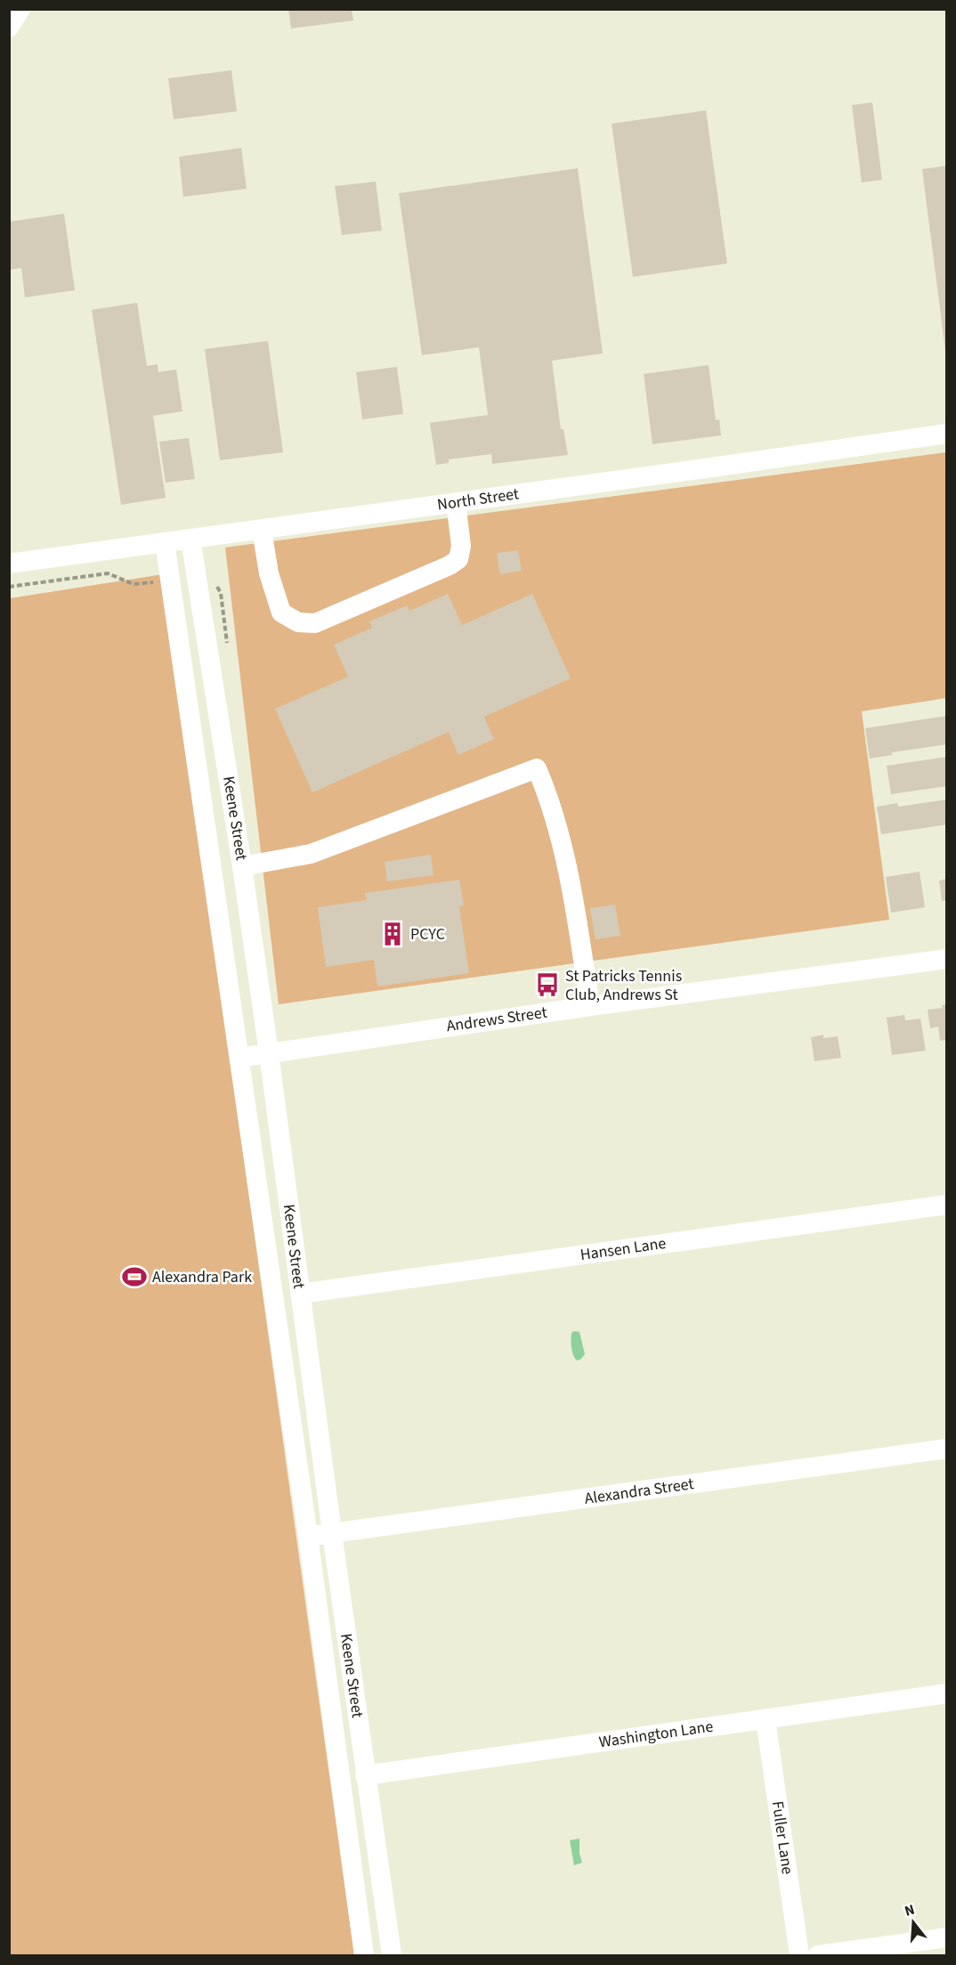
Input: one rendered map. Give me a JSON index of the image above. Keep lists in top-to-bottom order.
{
  "streets": {
    "street": [
      "North Street",
      "Keene Street",
      "Andrews Street",
      "Hansen Lane",
      "Alexandra Street",
      "Washington Lane",
      "Fuller Lane"
    ]
  },
  "crossings": [
    ["North Street", "Keene Street"],
    ["Keene Street", "Andrews Street"],
    ["Keene Street", "Hansen Lane"],
    ["Keene Street", "Alexandra Street"],
    ["Keene Street", "Washington Lane"],
    ["Washington Lane", "Fuller Lane"]
  ],
  "places": {
    "building": ["PCYC"],
    "bus stop": ["St Patricks Tennis Club, Andrews St"],
    "sports": ["Alexandra Park"]
  },
  "north": "top"
}
